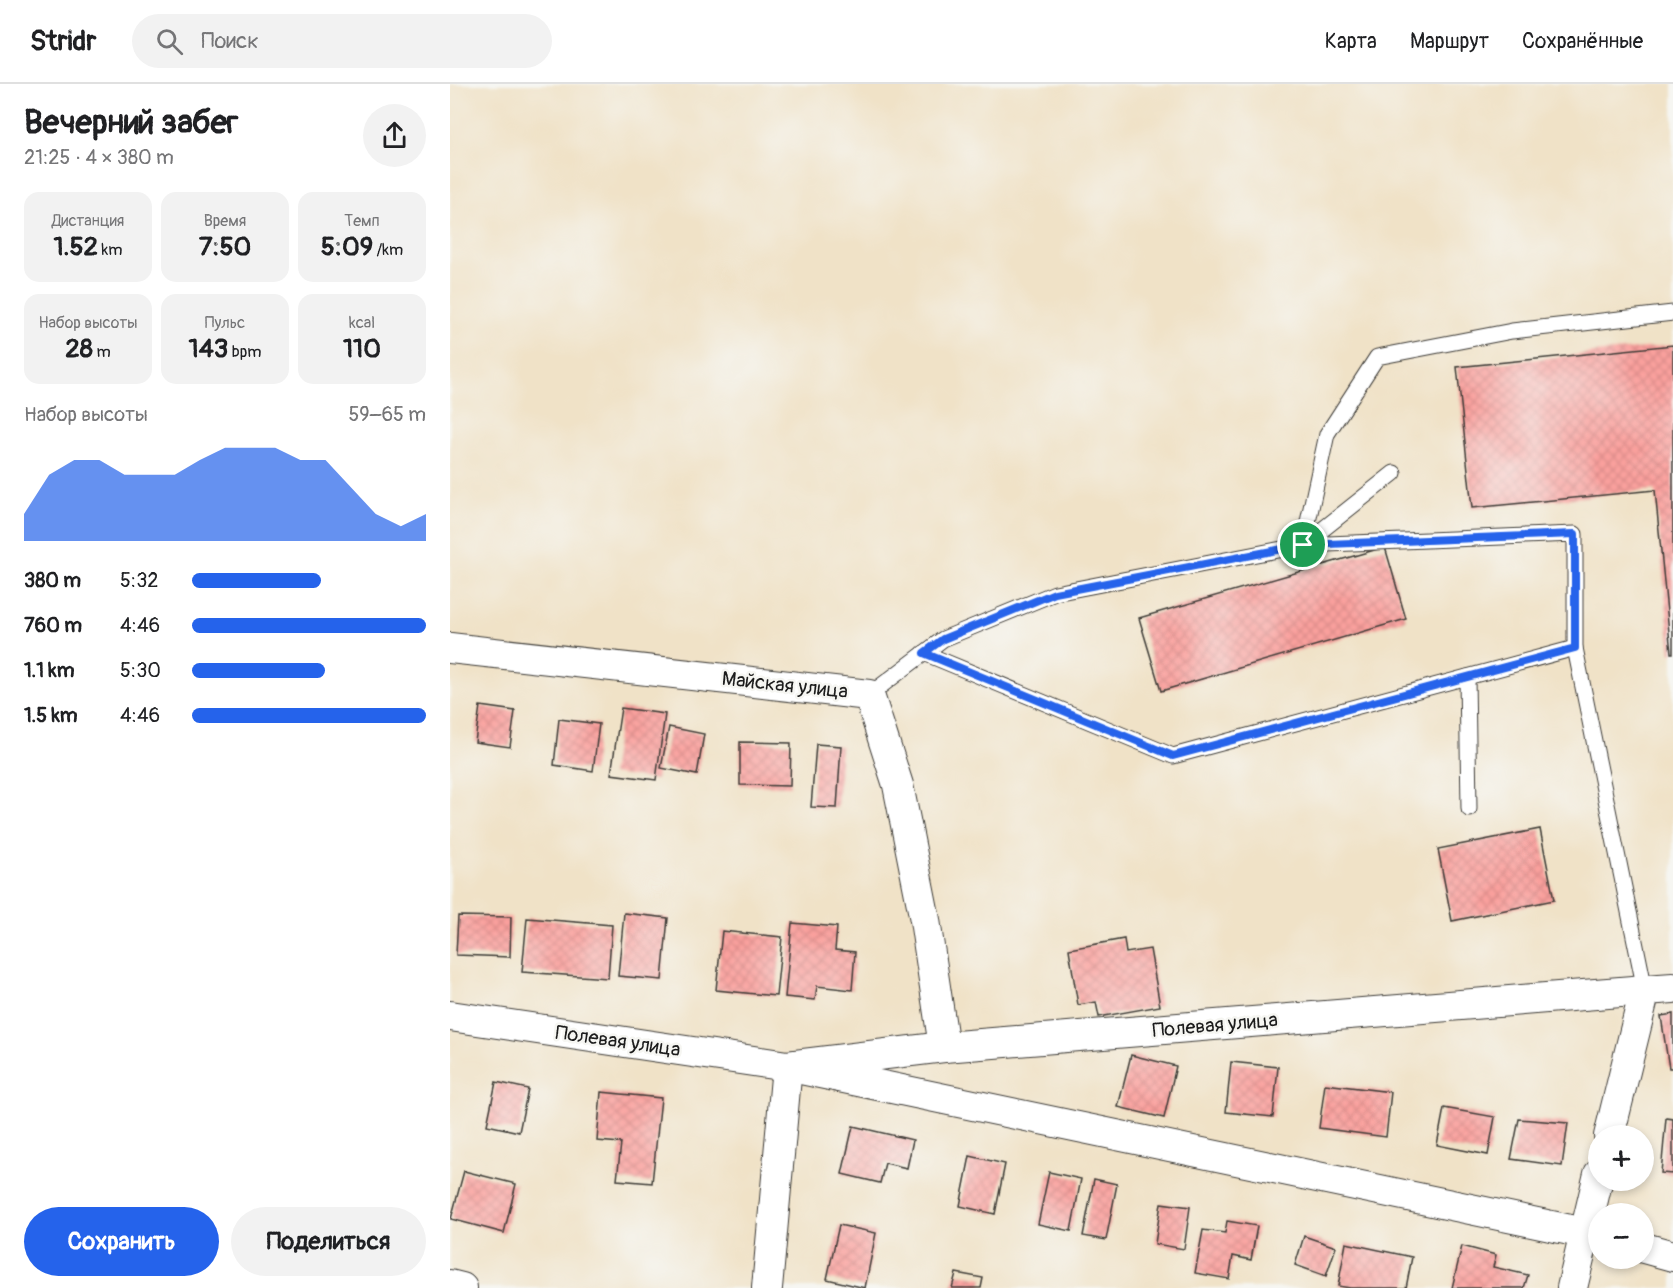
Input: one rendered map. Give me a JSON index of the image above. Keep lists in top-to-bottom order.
{
  "streets": {
    "street": ["Майская улица", "Полевая улица"]
  },
  "crossings": [
    ["Майская улица", "Полевая улица"]
  ],
  "page": {
    "header": "Stridr",
    "search": "Поиск",
    "nav": ["Карта", "Маршрут", "Сохранённые"],
    "heading": ["Вечерний забег", "21:25 · 4 × 380 m"],
    "stats": [
      ["Дистанция", "1.52 km"],
      ["Время", "7:50"],
      ["Темп", "5:09 /km"],
      ["Набор высоты", "28 m"],
      ["Пульс", "143 bpm"],
      ["kcal", "110"]
    ],
    "chart": ["Набор высоты", "59–65 m"],
    "list": [
      {
        "name": "380 m",
        "note": "5:32"
      },
      {
        "name": "760 m",
        "note": "4:46"
      },
      {
        "name": "1.1 km",
        "note": "5:30"
      },
      {
        "name": "1.5 km",
        "note": "4:46"
      }
    ],
    "map_buttons": ["+", "−"],
    "buttons": ["Сохранить", "Поделиться"]
  }
}
